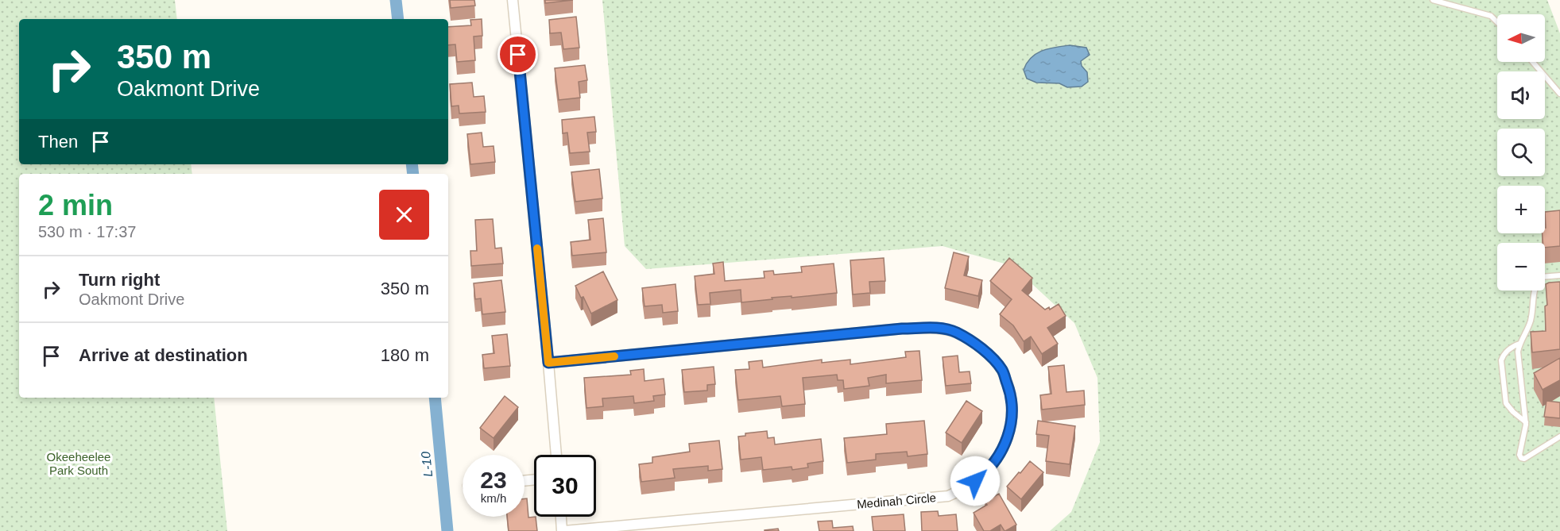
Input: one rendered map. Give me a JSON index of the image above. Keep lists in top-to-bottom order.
{
  "streets": {
    "street": ["Medinah Circle"]
  },
  "water": ["L-10"],
  "parks": ["Okeeheelee Park South"],
  "north": "left",
  "page": {
    "map_buttons": ["+", "−"],
    "turn": ["350 m", "Oakmont Drive"],
    "then": "Then",
    "heading": ["2 min", "530 m · 17:37"],
    "list": [
      {
        "name": "Turn right",
        "note": "Oakmont Drive",
        "value": "350 m"
      },
      {
        "name": "Arrive at destination",
        "value": "180 m"
      }
    ],
    "speed": "23 km/h",
    "limit": "30"
  }
}
